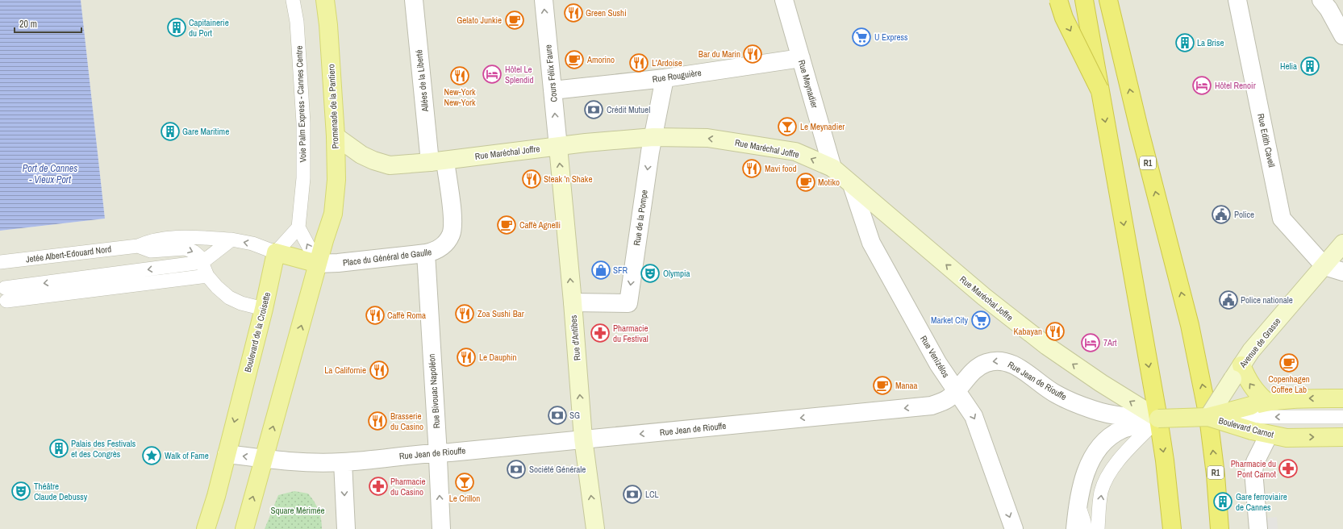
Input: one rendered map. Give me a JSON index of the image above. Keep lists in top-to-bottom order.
{
  "streets": {
    "highway": ["R1"],
    "main road": ["Promenade de la Pantiero", "Boulevard de la Croisette", "Boulevard Carnot"],
    "street": [
      "Cours Félix Faure",
      "Rue Rouguière",
      "Allées de la Liberté",
      "Rue Meynadier",
      "Rue Edith Cavell",
      "Rue Maréchal Joffre",
      "Rue de la Pompe",
      "Place du Général de Gaulle",
      "Rue d'Antibes",
      "Avenue de Grasse",
      "Rue Venizélos",
      "Rue Jean de Riouffe",
      "Rue Bivouac Napoléon"
    ],
    "lane": ["Voie Palm Express - Cannes Centre", "Jetée Albert-Edouard Nord"]
  },
  "crossings": [
    ["Cours Félix Faure", "Rue Rouguière"],
    ["Cours Félix Faure", "Rue Maréchal Joffre"],
    ["Cours Félix Faure", "Rue d'Antibes"],
    ["Rue Rouguière", "Rue Meynadier"],
    ["Rue Rouguière", "Rue de la Pompe"],
    ["Allées de la Liberté", "Rue Maréchal Joffre"],
    ["Allées de la Liberté", "Place du Général de Gaulle"],
    ["Rue Meynadier", "Rue Maréchal Joffre"],
    ["Promenade de la Pantiero", "Rue Maréchal Joffre"],
    ["Promenade de la Pantiero", "Place du Général de Gaulle"],
    ["Rue Edith Cavell", "Avenue de Grasse"],
    ["Rue Maréchal Joffre", "Rue de la Pompe"],
    ["Rue Maréchal Joffre", "Place du Général de Gaulle"],
    ["Rue Maréchal Joffre", "Rue d'Antibes"],
    ["Rue Maréchal Joffre", "Rue Venizélos"],
    ["Rue Maréchal Joffre", "Rue Jean de Riouffe"],
    ["R1", "Avenue de Grasse"],
    ["R1", "Boulevard Carnot"],
    ["Rue de la Pompe", "Rue d'Antibes"],
    ["Place du Général de Gaulle", "Rue Bivouac Napoléon"],
    ["Rue d'Antibes", "Rue Jean de Riouffe"],
    ["Avenue de Grasse", "Boulevard Carnot"],
    ["Rue Venizélos", "Rue Jean de Riouffe"],
    ["Rue Jean de Riouffe", "Rue Bivouac Napoléon"]
  ],
  "one_way": [
    "Cours Félix Faure",
    "Rue Maréchal Joffre",
    "Rue de la Pompe",
    "Rue d'Antibes",
    "Rue Venizélos",
    "Rue Jean de Riouffe"
  ],
  "water": ["Port de Cannes - Vieux Port"],
  "parks": ["Square Mérimée"],
  "places": {
    "restaurant": [
      "Green Sushi",
      "Bar du Marin",
      "L'Ardoise",
      "New-York New-York",
      "Mavi food",
      "Steak 'n Shake",
      "Zoa Sushi Bar",
      "Caffè Roma",
      "Kabayan",
      "Le Dauphin",
      "La Californie",
      "Brasserie du Casino"
    ],
    "cafe": [
      "Gelato Junkie",
      "Amorino",
      "Motiko",
      "Caffè Agnelli",
      "Copenhagen Coffee Lab",
      "Manaa"
    ],
    "building": [
      "Capitainerie du Port",
      "La Brise",
      "Helia",
      "Gare Maritime",
      "Palais des Festivals et des Congrès",
      "Gare ferroviaire de Cannes"
    ],
    "supermarket": ["U Express", "Market City"],
    "hotel": ["Hôtel Le Splendid", "Hôtel Renoir", "7Art"],
    "bank": [
      "Crédit Mutuel",
      "SG",
      "Société Générale",
      "LCL"
    ],
    "bar": ["Le Meynadier", "Le Crillon"],
    "public building": ["Police", "Police nationale"],
    "shop": ["SFR"],
    "theatre": ["Olympia", "Théâtre Claude Debussy"],
    "pharmacy": ["Pharmacie du Festival", "Pharmacie du Pont Carnot", "Pharmacie du Casino"],
    "place": ["Walk of Fame"]
  },
  "scale_bar": "20 m"
}
